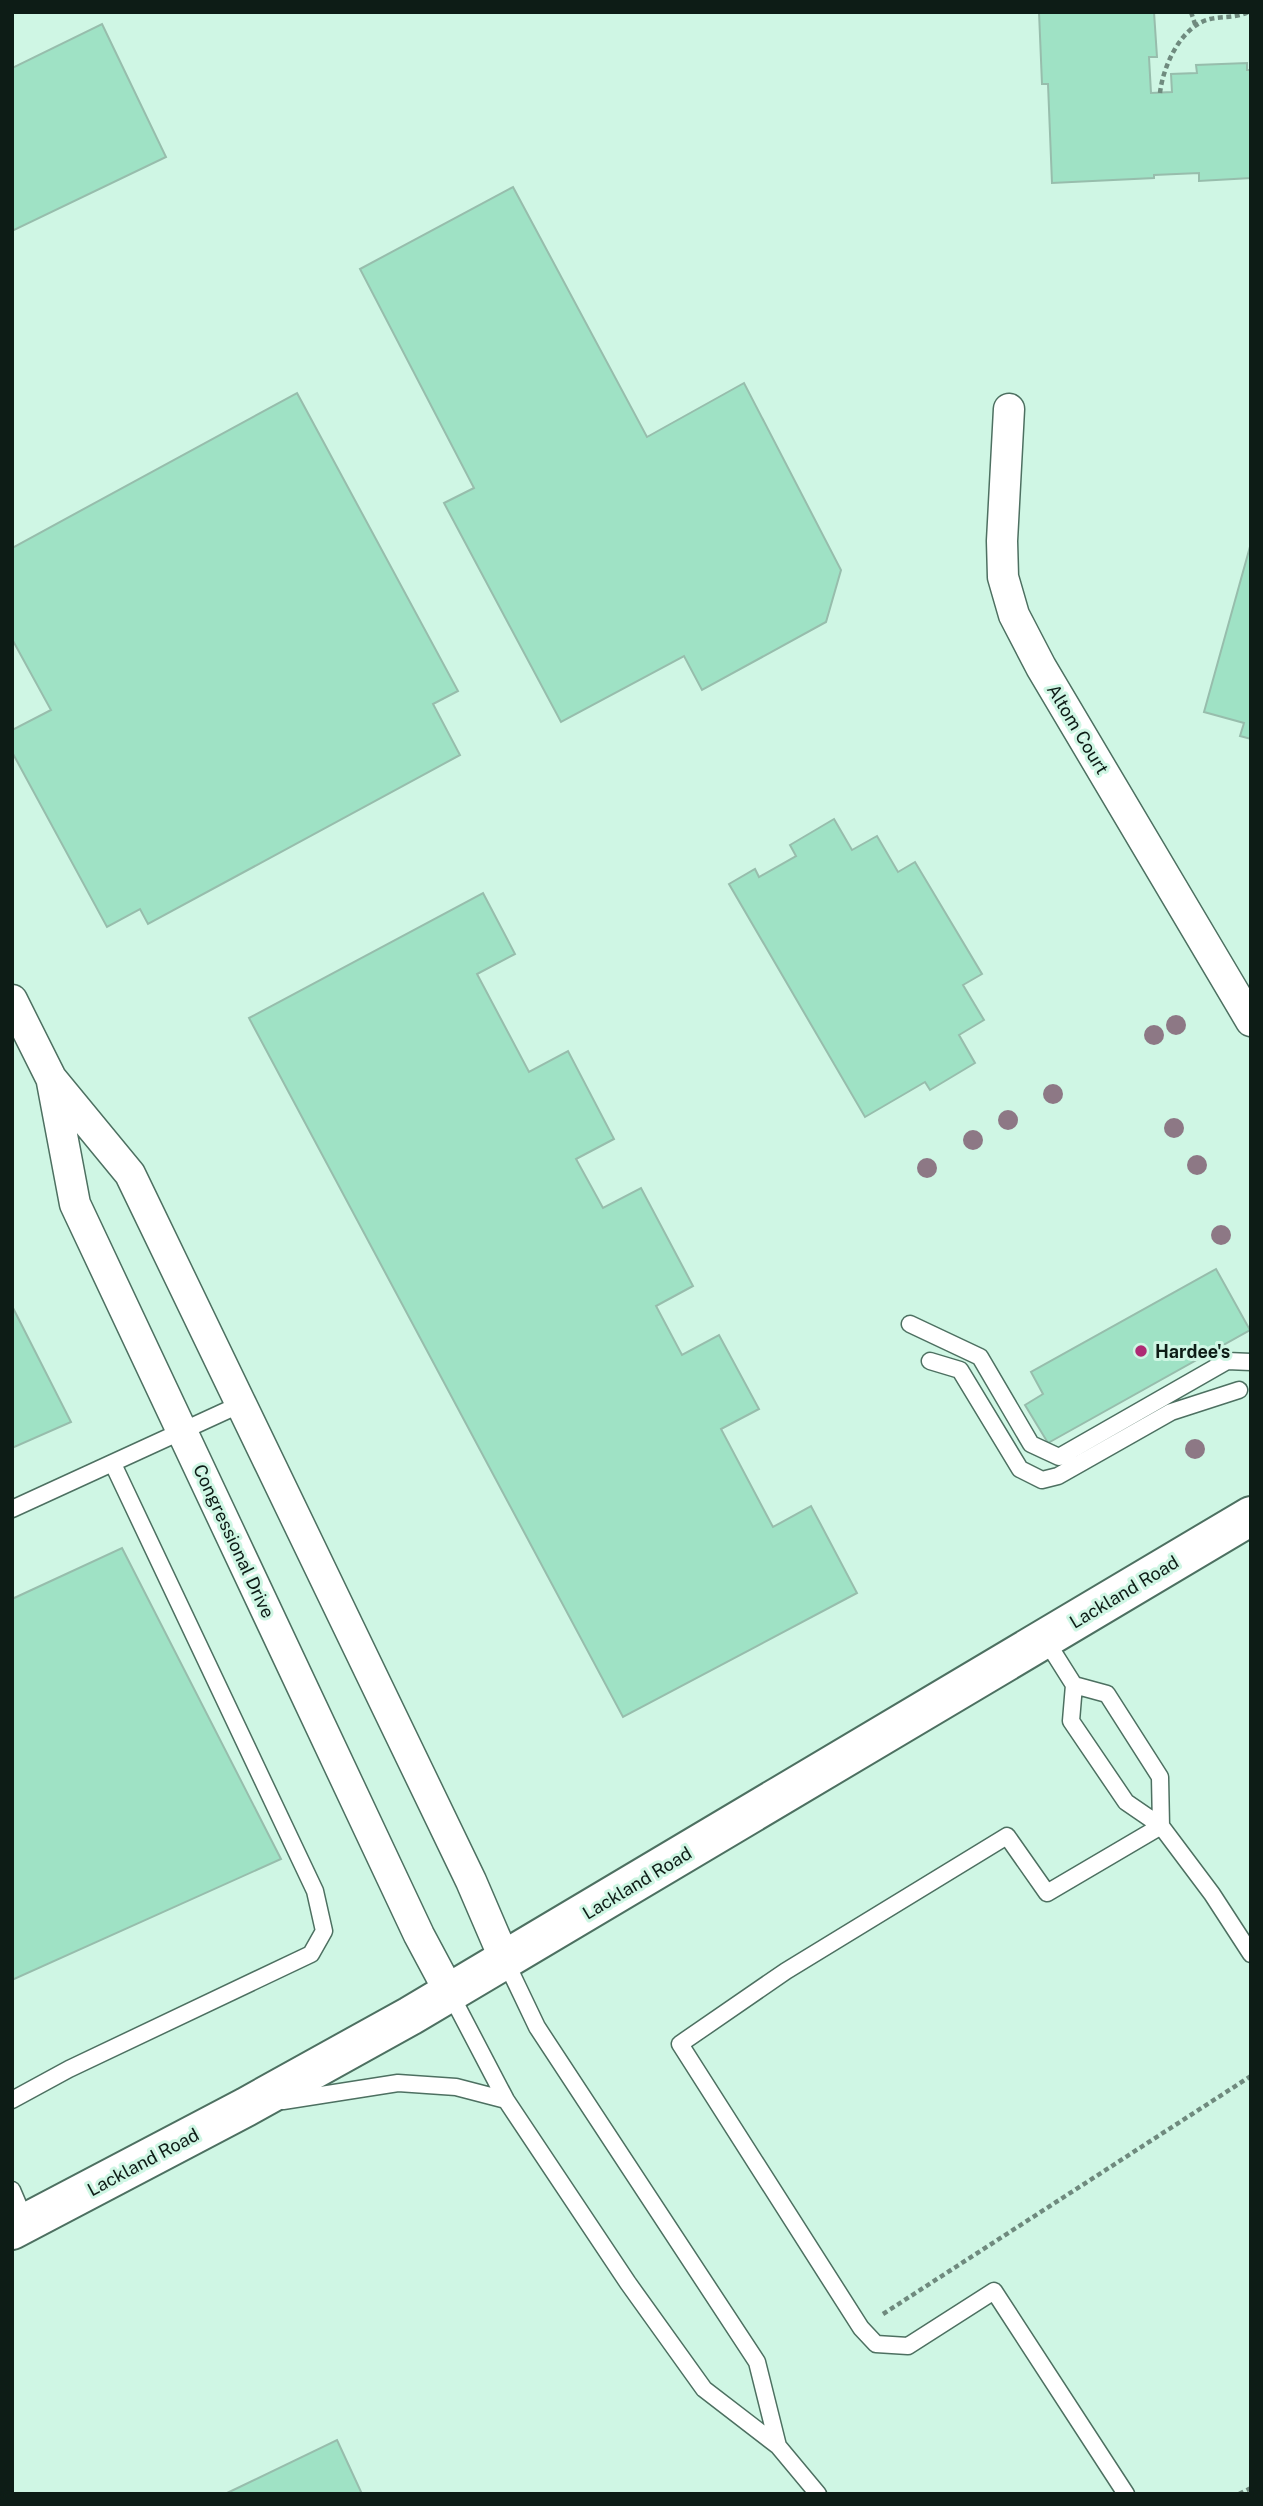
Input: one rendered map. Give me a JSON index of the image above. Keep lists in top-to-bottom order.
{
  "streets": {
    "street": ["Altom Court", "Congressional Drive", "Lackland Road"]
  },
  "crossings": [
    ["Congressional Drive", "Lackland Road"]
  ],
  "places": ["Hardee's"]
}
